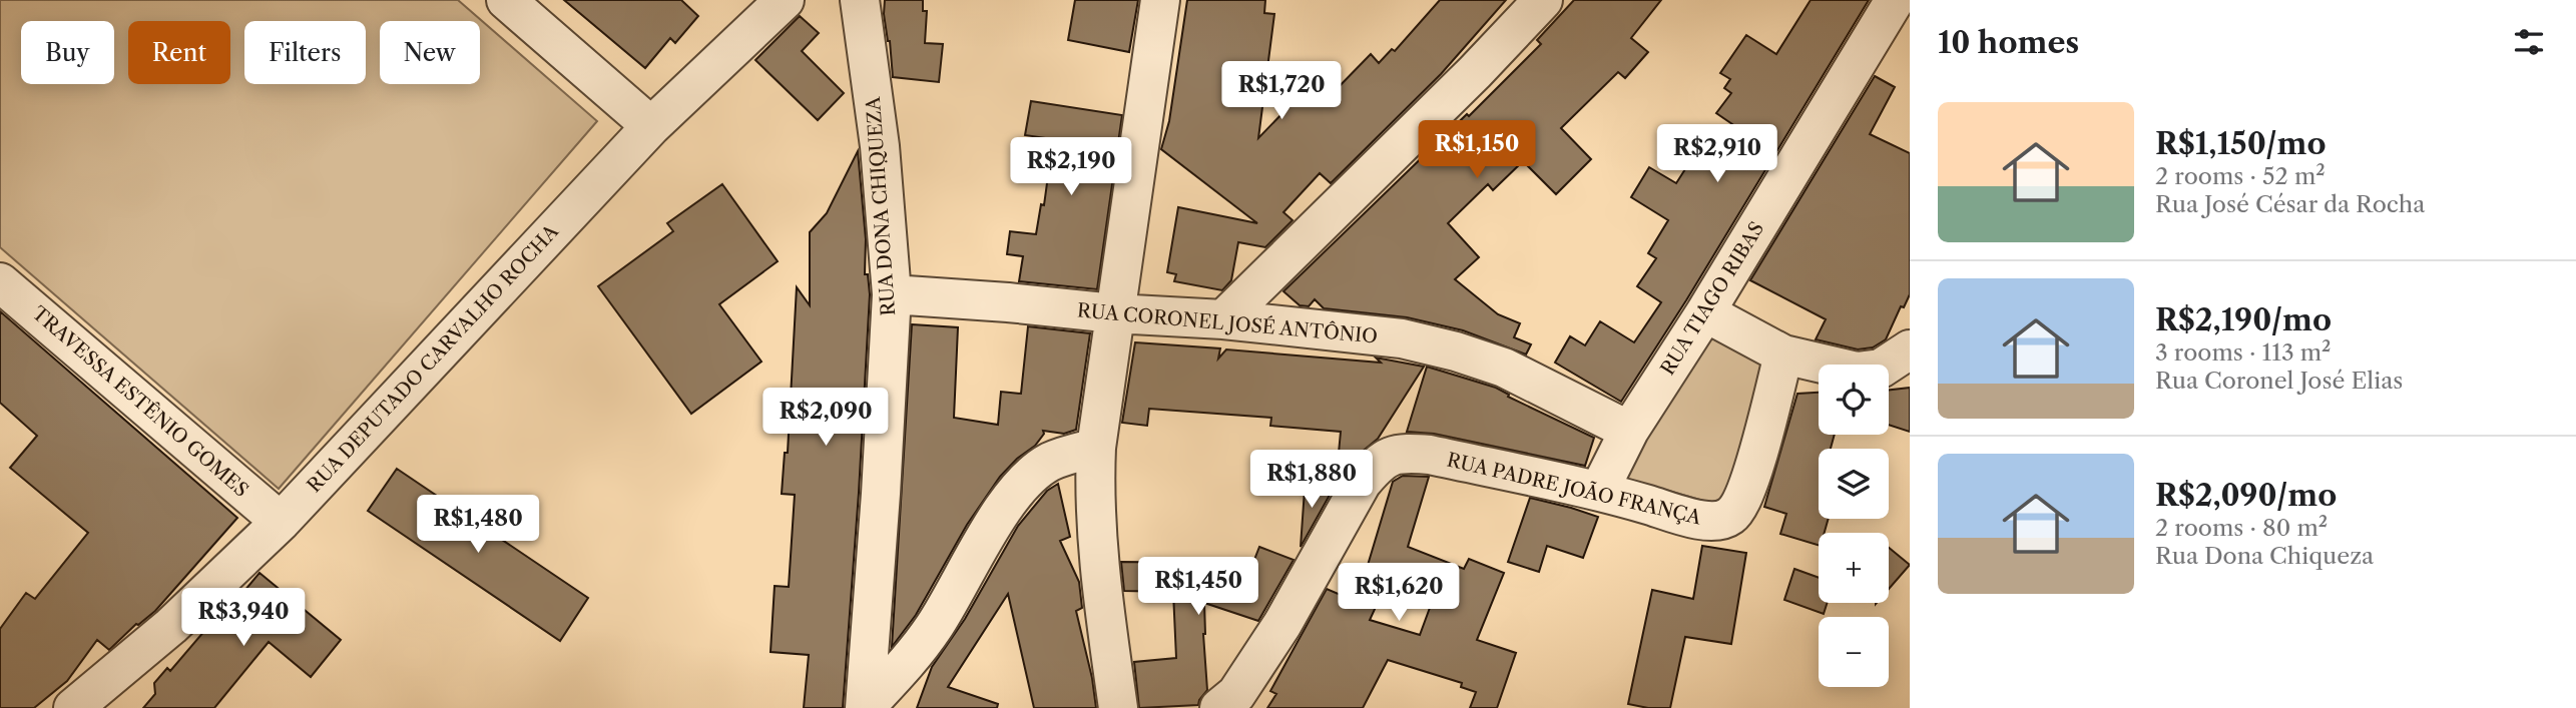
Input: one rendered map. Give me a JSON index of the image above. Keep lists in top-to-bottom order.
{
  "streets": {
    "street": [
      "RUA DONA CHIQUEZA",
      "RUA TIAGO RIBAS",
      "RUA CORONEL JOSÉ ANTÔNIO",
      "RUA DEPUTADO CARVALHO ROCHA",
      "TRAVESSA ESTÊNIO GOMES",
      "RUA PADRE JOÃO FRANÇA"
    ]
  },
  "crossings": [
    ["RUA DONA CHIQUEZA", "RUA CORONEL JOSÉ ANTÔNIO"],
    ["RUA TIAGO RIBAS", "RUA CORONEL JOSÉ ANTÔNIO"],
    ["RUA TIAGO RIBAS", "RUA PADRE JOÃO FRANÇA"],
    ["RUA DEPUTADO CARVALHO ROCHA", "TRAVESSA ESTÊNIO GOMES"]
  ],
  "page": {
    "heading": "10 homes",
    "chip": [
      "Buy",
      "Rent",
      "Filters",
      "New"
    ],
    "price": [
      "R$1,720",
      "R$1,150",
      "R$2,910",
      "R$2,190",
      "R$2,090",
      "R$1,880",
      "R$1,480",
      "R$1,450",
      "R$1,620",
      "R$3,940"
    ],
    "list": [
      {
        "name": "R$1,150/mo",
        "note": "2 rooms · 52 m² · Rua José César da Rocha"
      },
      {
        "name": "R$2,190/mo",
        "note": "3 rooms · 113 m² · Rua Coronel José Elias"
      },
      {
        "name": "R$2,090/mo",
        "note": "2 rooms · 80 m² · Rua Dona Chiqueza"
      }
    ],
    "map_buttons": ["+", "−"]
  }
}
